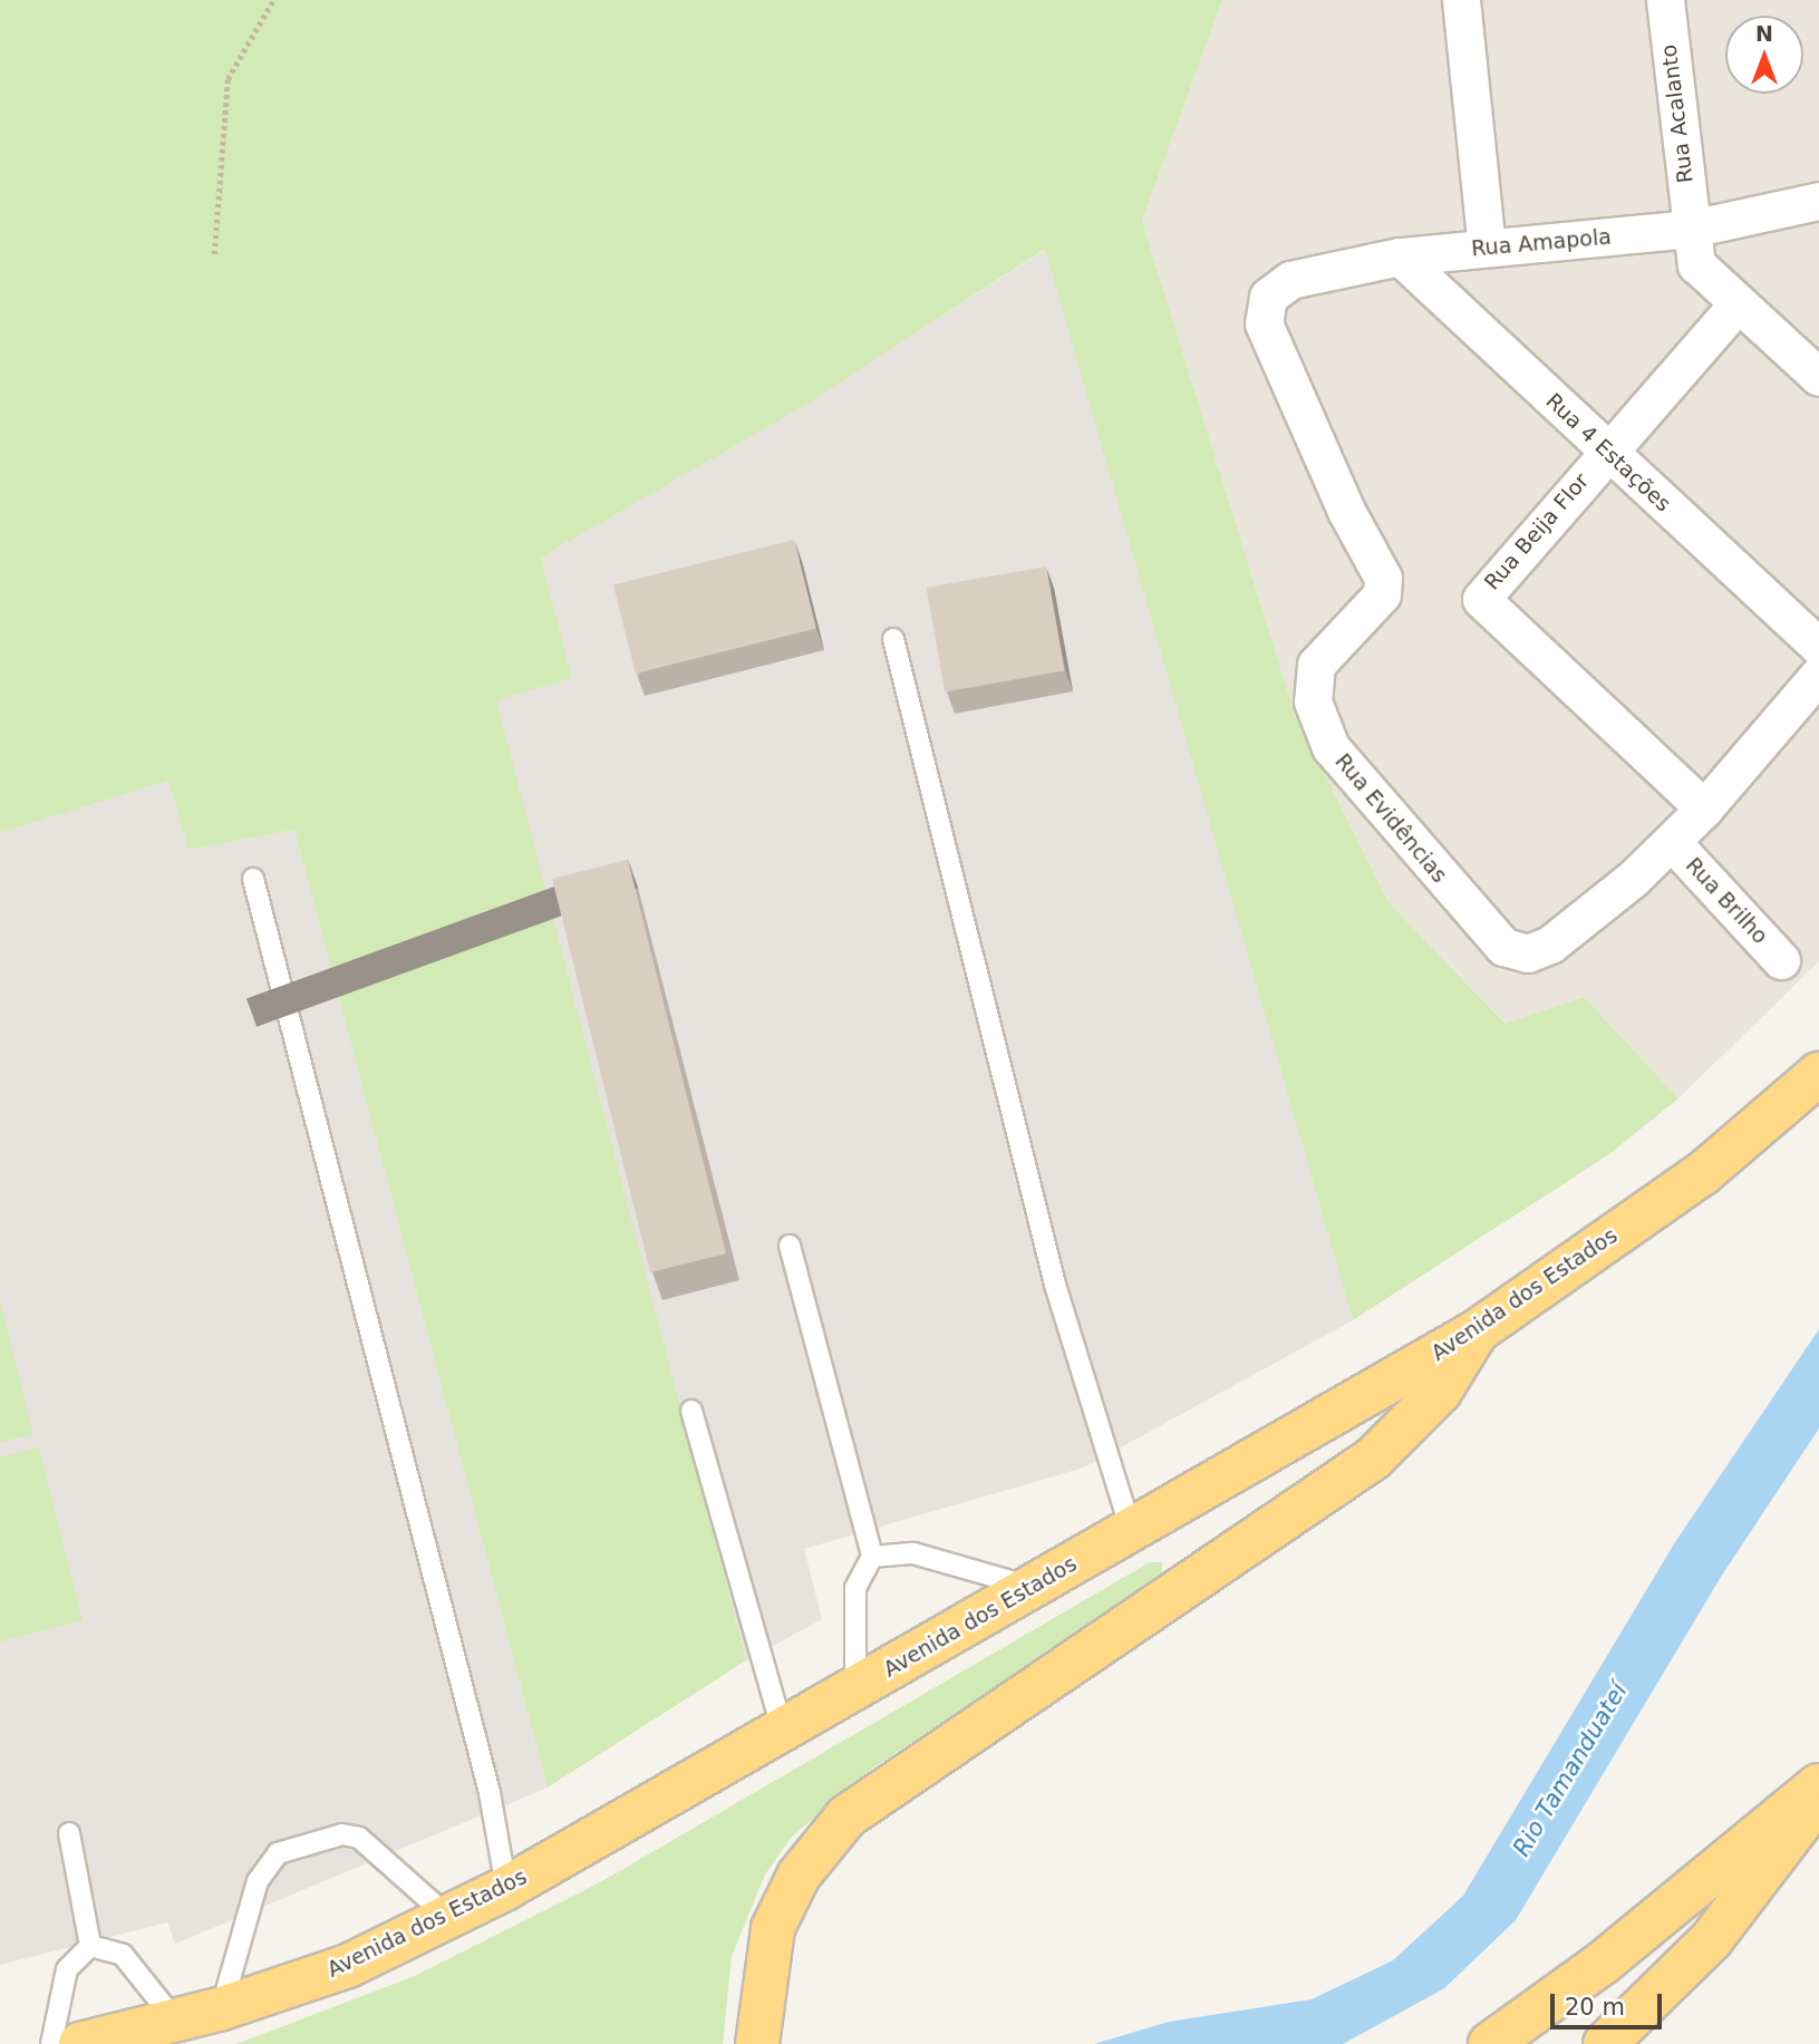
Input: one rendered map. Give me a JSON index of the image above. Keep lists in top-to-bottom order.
{
  "streets": {
    "highway": ["Avenida dos Estados"],
    "street": [
      "Rua Acalanto",
      "Rua Amapola",
      "Rua 4 Estações",
      "Rua Beija Flor",
      "Rua Evidências",
      "Rua Brilho"
    ]
  },
  "crossings": [
    ["Rua Acalanto", "Rua Amapola"],
    ["Rua Acalanto", "Rua Beija Flor"],
    ["Rua Amapola", "Rua 4 Estações"],
    ["Rua Amapola", "Rua Evidências"],
    ["Rua 4 Estações", "Rua Beija Flor"],
    ["Rua Beija Flor", "Rua Evidências"],
    ["Rua Evidências", "Rua Brilho"]
  ],
  "water": ["Rio Tamanduateí"],
  "scale_bar": "20 m",
  "north": "top"
}
